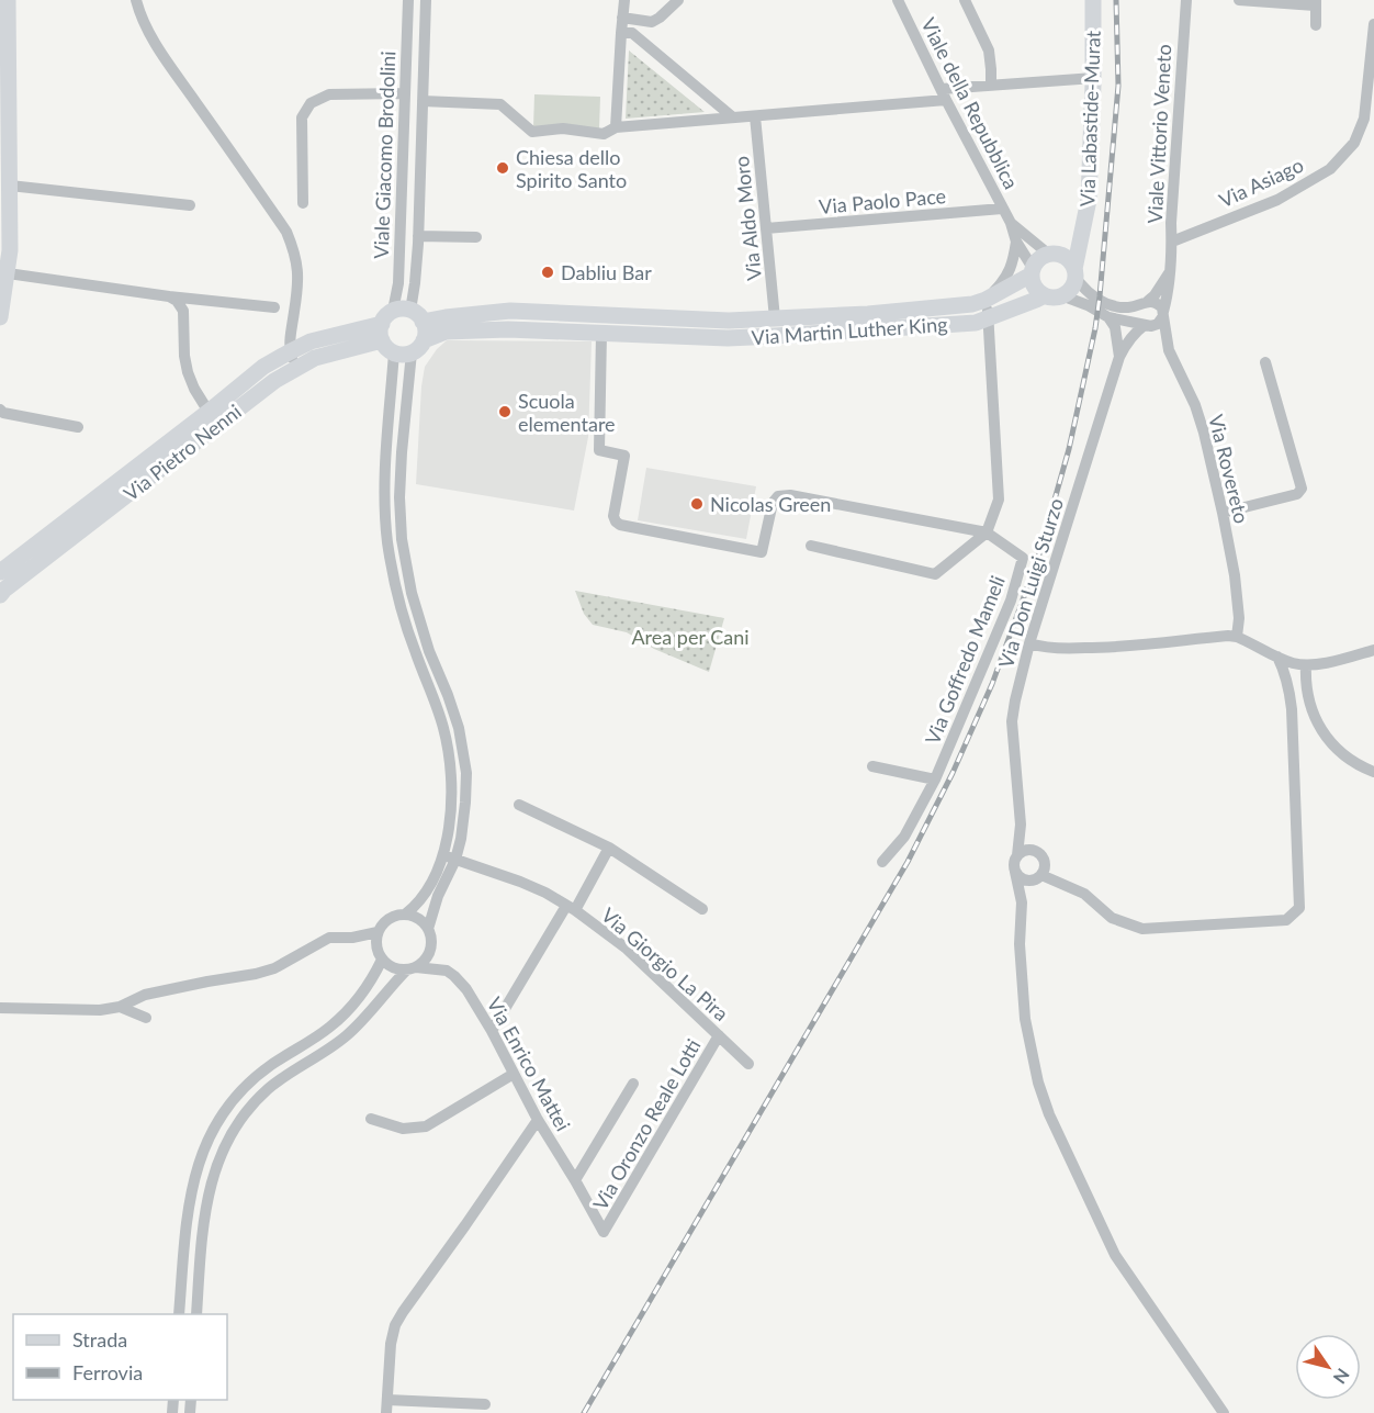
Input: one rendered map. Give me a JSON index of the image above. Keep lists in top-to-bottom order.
{
  "streets": {
    "street": [
      "Viale della Repubblica",
      "Via Labastide-Murat",
      "Viale Vittorio Veneto",
      "Viale Giacomo Brodolini",
      "Via Asiago",
      "Via Paolo Pace",
      "Via Aldo Moro",
      "Via Martin Luther King",
      "Via Pietro Nenni",
      "Via Rovereto",
      "Via Don Luigi Sturzo",
      "Via Goffredo Mameli",
      "Via Giorgio La Pira",
      "Via Enrico Mattei",
      "Via Oronzo Reale Lotti"
    ]
  },
  "crossings": [
    ["Viale della Repubblica", "Via Labastide-Murat"],
    ["Viale della Repubblica", "Via Paolo Pace"],
    ["Viale della Repubblica", "Via Martin Luther King"],
    ["Via Labastide-Murat", "Via Martin Luther King"],
    ["Viale Vittorio Veneto", "Via Asiago"],
    ["Viale Vittorio Veneto", "Via Rovereto"],
    ["Viale Giacomo Brodolini", "Via Martin Luther King"],
    ["Via Paolo Pace", "Via Aldo Moro"],
    ["Via Aldo Moro", "Via Martin Luther King"],
    ["Via Martin Luther King", "Via Pietro Nenni"],
    ["Via Giorgio La Pira", "Via Oronzo Reale Lotti"],
    ["Via Enrico Mattei", "Via Oronzo Reale Lotti"]
  ],
  "parks": ["Area per Cani"],
  "places": [
    "Chiesa dello Spirito Santo",
    "Dabliu Bar",
    "Scuola elementare",
    "Nicolas Green"
  ],
  "legend": ["Strada", "Ferrovia"],
  "north": "bottom right"
}
